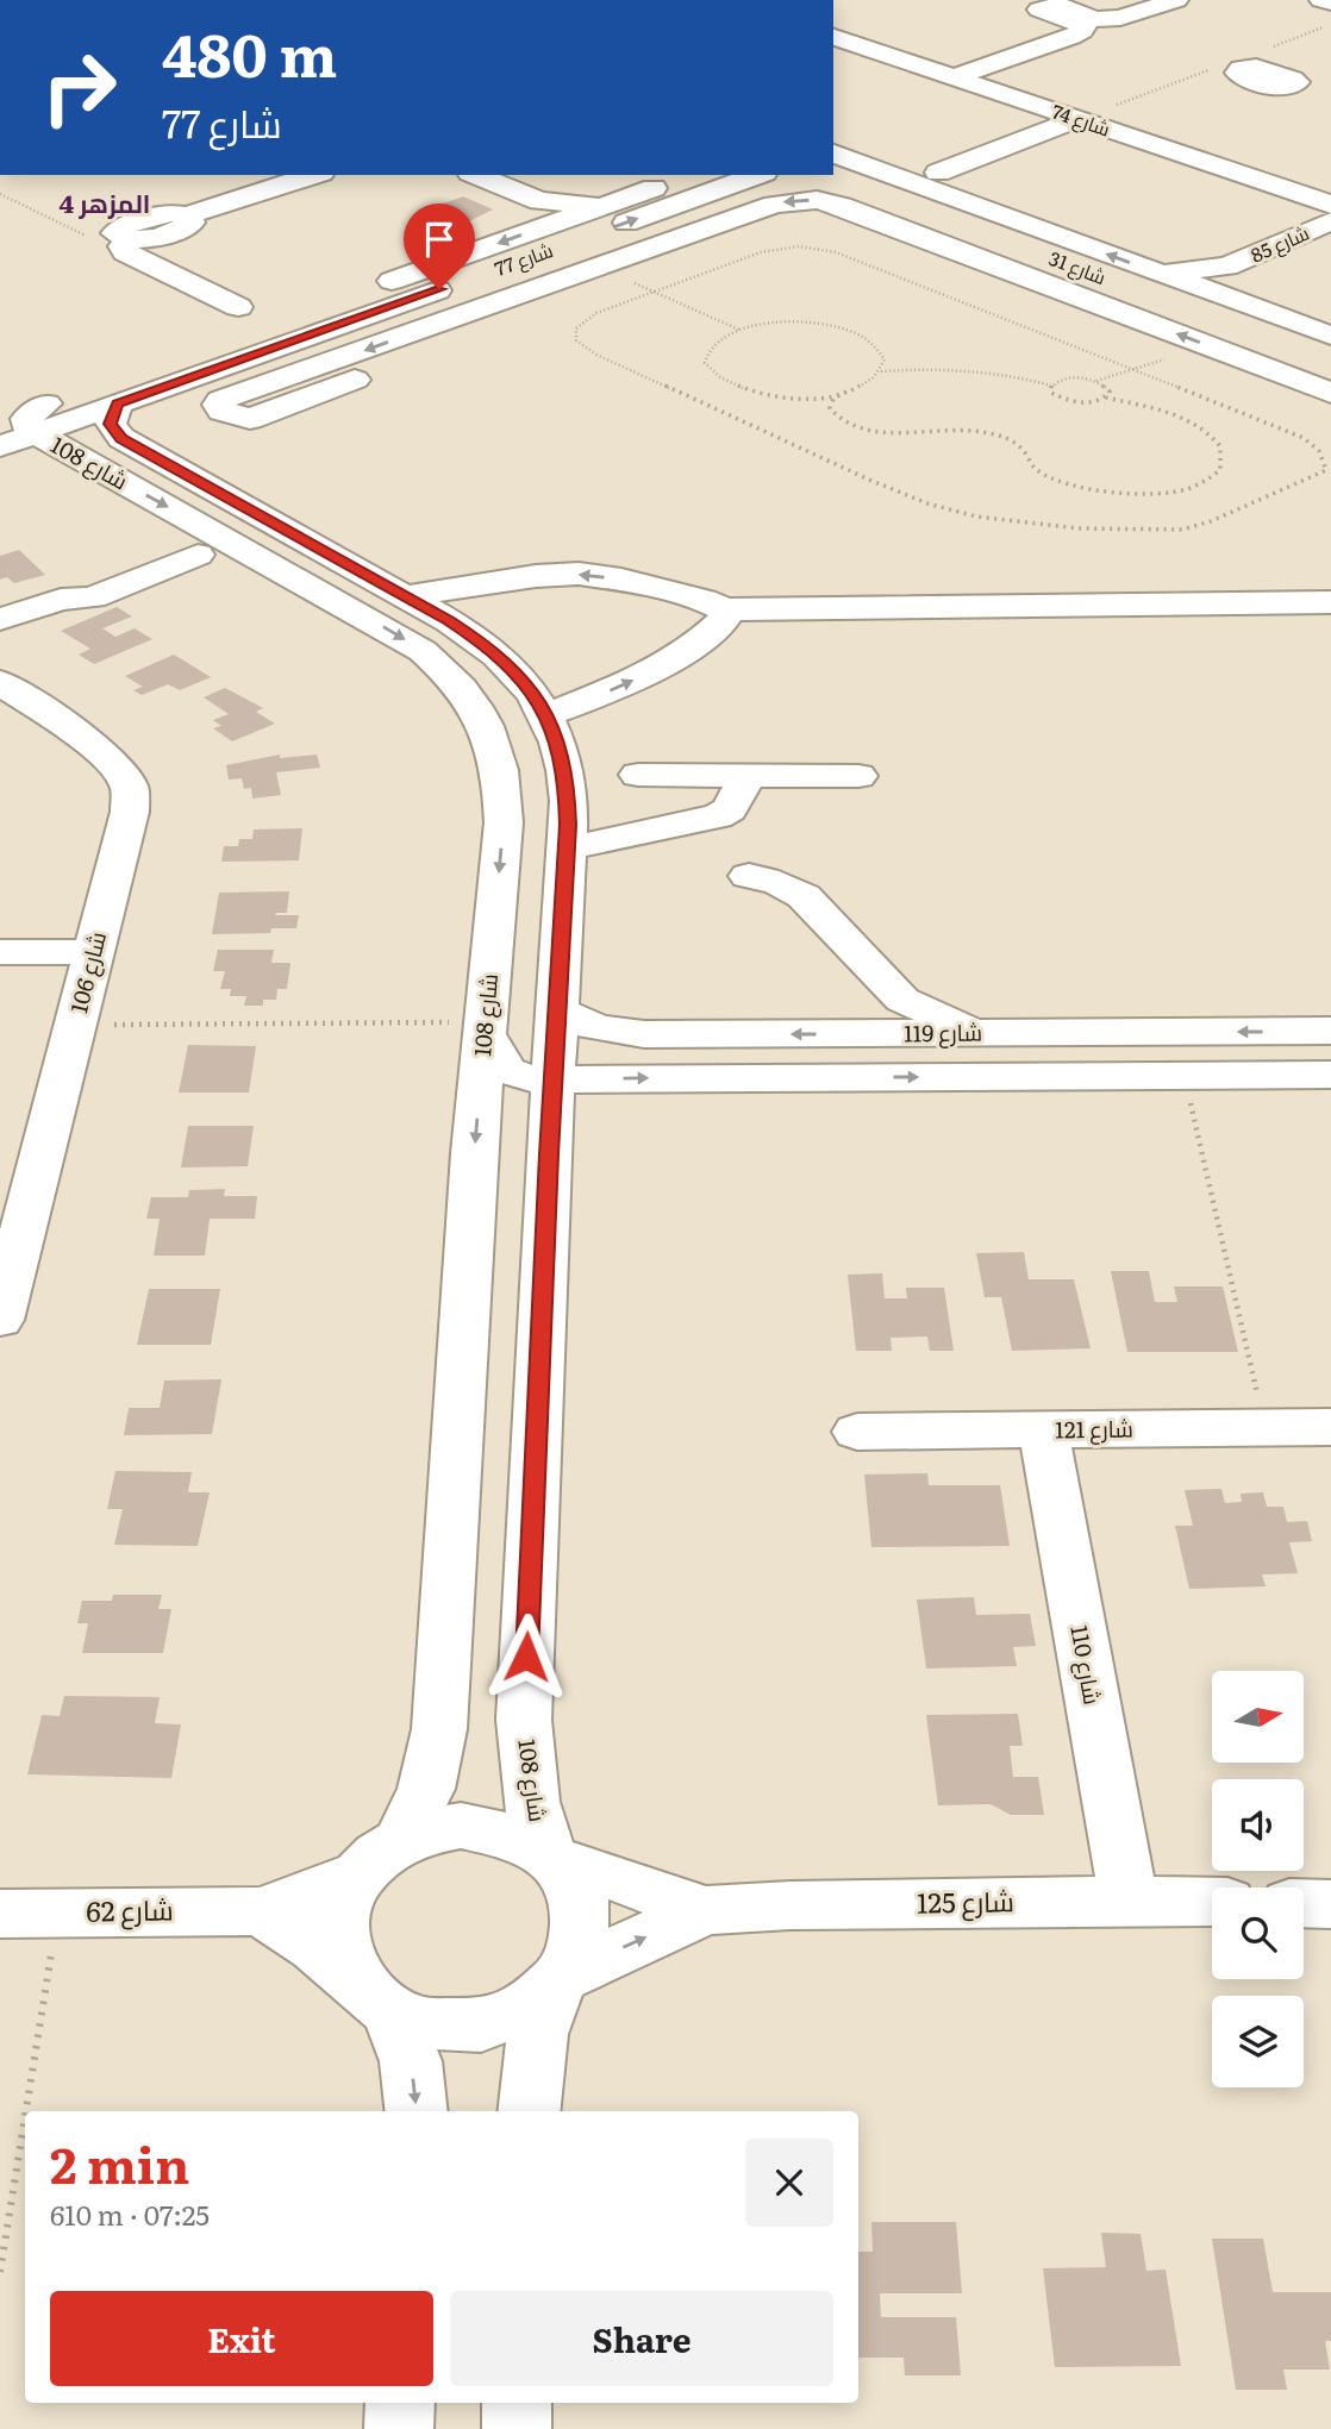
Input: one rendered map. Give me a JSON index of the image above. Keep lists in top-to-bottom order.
{
  "streets": {
    "street": [
      "شارع 74",
      "شارع 85",
      "شارع 77",
      "شارع 31",
      "شارع 108",
      "شارع 106",
      "شارع 119",
      "شارع 121",
      "شارع 110",
      "شارع 125",
      "شارع 62"
    ]
  },
  "crossings": [
    ["شارع 85", "شارع 31"],
    ["شارع 77", "شارع 108"],
    ["شارع 108", "شارع 119"],
    ["شارع 108", "شارع 125"],
    ["شارع 108", "شارع 62"],
    ["شارع 121", "شارع 110"],
    ["شارع 110", "شارع 125"],
    ["شارع 125", "شارع 62"]
  ],
  "districts": ["المزهر 4"],
  "north": "right",
  "page": {
    "turn": ["480 m", "شارع 77"],
    "heading": ["2 min", "610 m · 07:25"],
    "buttons": ["Exit", "Share"]
  }
}
